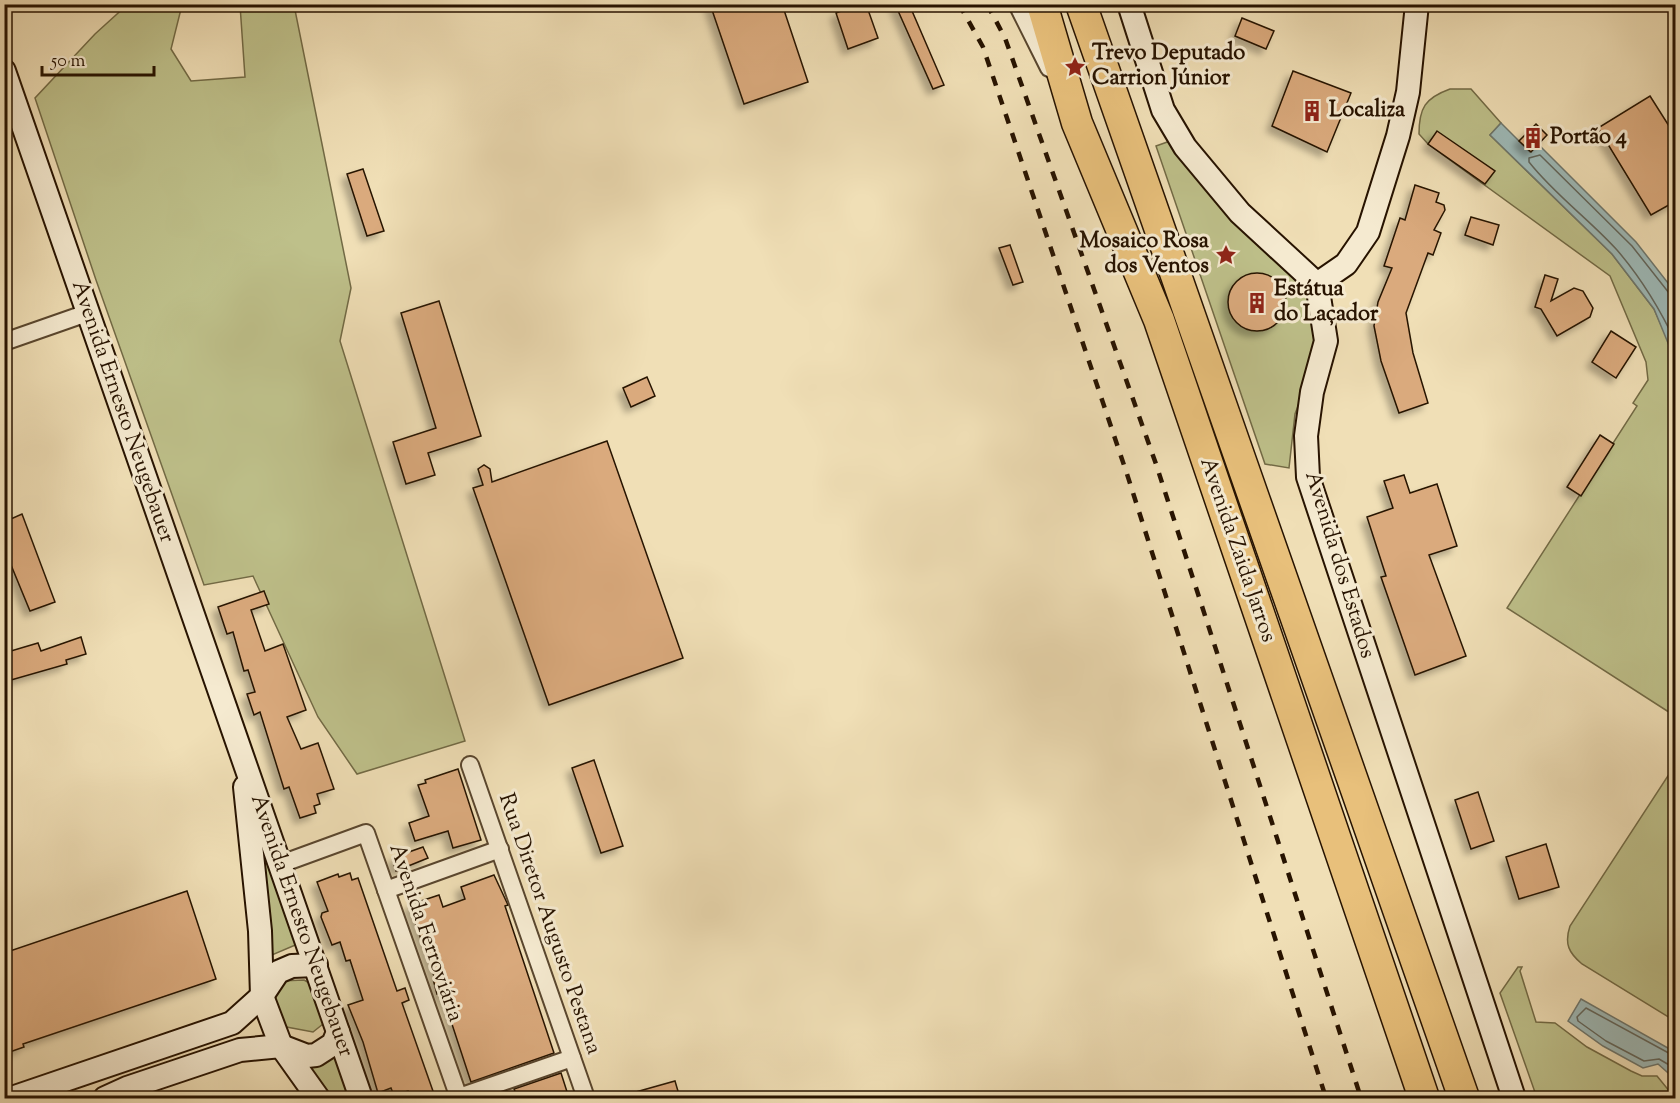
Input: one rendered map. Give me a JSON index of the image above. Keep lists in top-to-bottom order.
{
  "streets": {
    "highway": ["Avenida Zaida Jarros"],
    "street": [
      "Avenida Ernesto Neugebauer",
      "Avenida dos Estados",
      "Rua Diretor Augusto Pestana",
      "Avenida Ferroviária"
    ]
  },
  "crossings": [
    ["Avenida Ernesto Neugebauer", "Avenida Ferroviária"]
  ],
  "places": {
    "place": ["Trevo Deputado Carrion Júnior", "Mosaico Rosa dos Ventos"],
    "building": ["Localiza", "Portão 4", "Estátua do Laçador"]
  },
  "scale_bar": "50 m"
}
